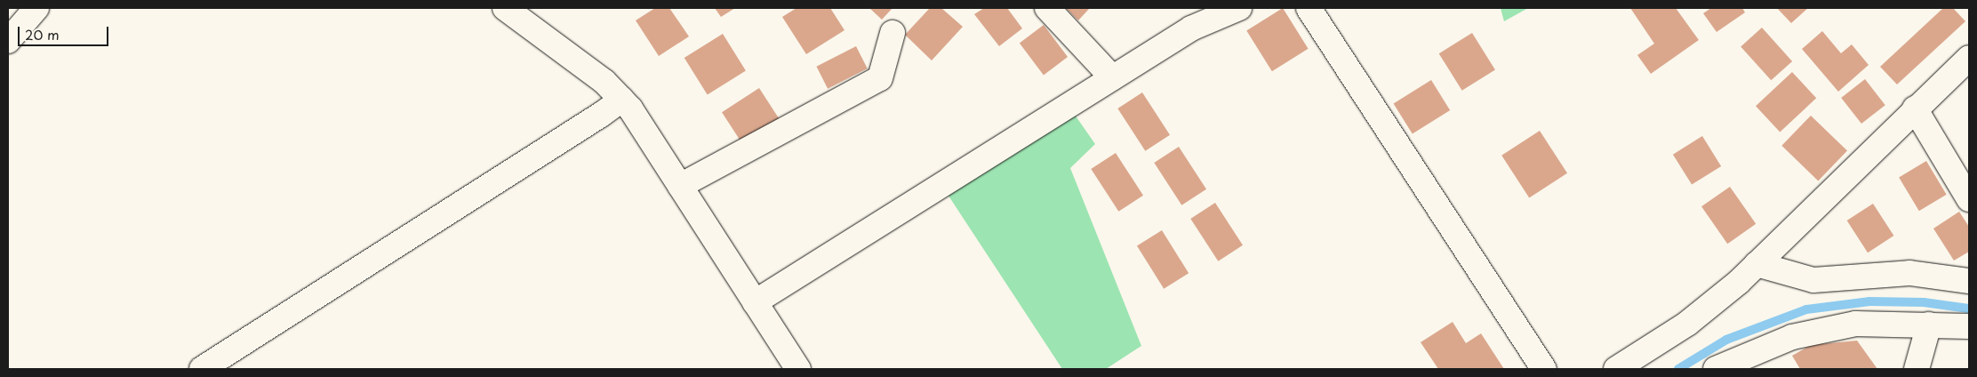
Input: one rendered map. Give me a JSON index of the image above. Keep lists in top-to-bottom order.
{
  "scale_bar": "20 m"
}
